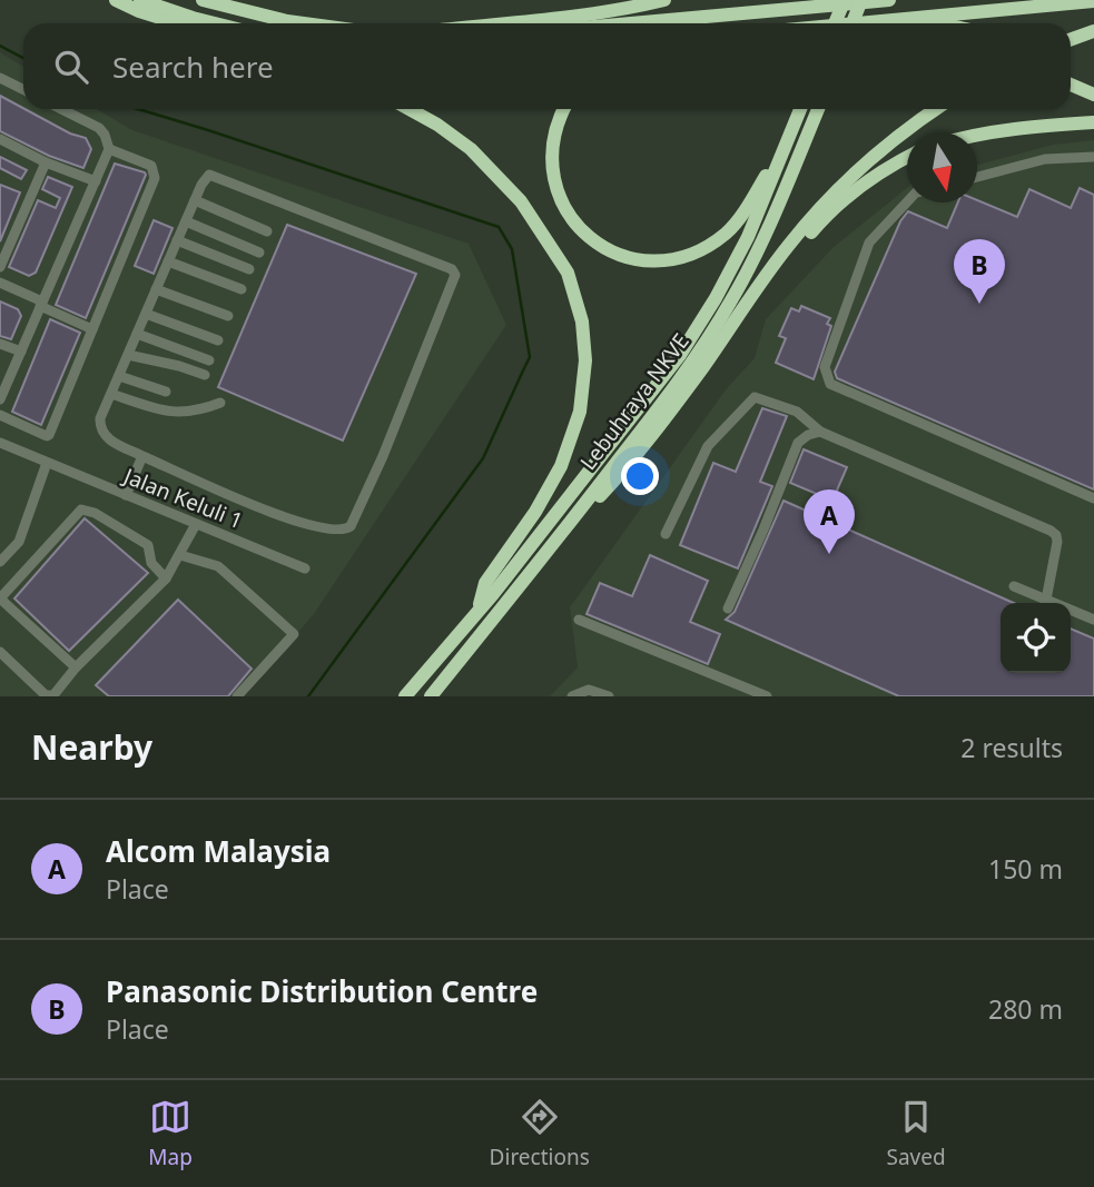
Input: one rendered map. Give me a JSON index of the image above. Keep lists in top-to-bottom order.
{
  "streets": {
    "highway": ["Lebuhraya NKVE"],
    "street": ["Jalan Keluli 1"]
  },
  "north": "bottom",
  "page": {
    "search": "Search here",
    "pins": ["B", "A"],
    "heading": ["Nearby", "2 results"],
    "list": [
      {
        "mark": "A",
        "name": "Alcom Malaysia",
        "note": "Place",
        "value": "150 m"
      },
      {
        "mark": "B",
        "name": "Panasonic Distribution Centre",
        "note": "Place",
        "value": "280 m"
      }
    ],
    "nav": ["Map", "Directions", "Saved"]
  }
}
